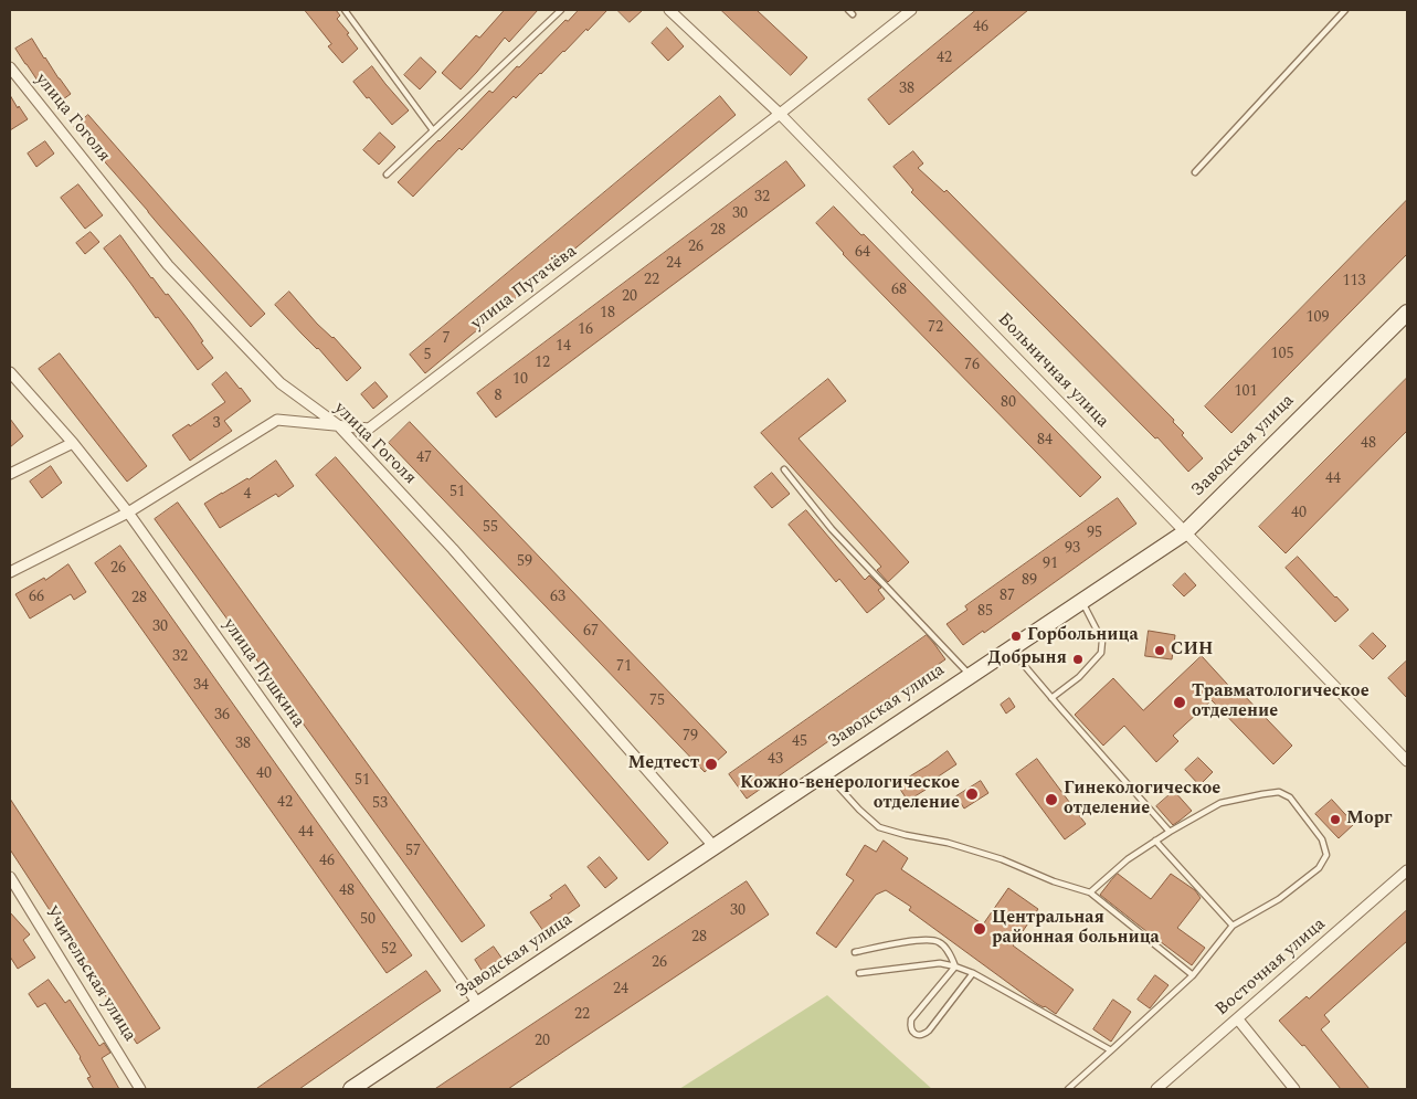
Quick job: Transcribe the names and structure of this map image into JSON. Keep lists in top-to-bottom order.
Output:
{
  "streets": {
    "street": [
      "улица Гоголя",
      "улица Пугачёва",
      "Больничная улица",
      "Заводская улица",
      "улица Пушкина",
      "Восточная улица",
      "Учительская улица"
    ]
  },
  "crossings": [
    ["улица Гоголя", "улица Пугачёва"],
    ["улица Гоголя", "Заводская улица"],
    ["улица Пугачёва", "Больничная улица"],
    ["улица Пугачёва", "улица Пушкина"],
    ["Больничная улица", "Заводская улица"],
    ["Заводская улица", "улица Пушкина"]
  ],
  "places": [
    "Горбольница",
    "СИН",
    "Добрыня",
    "Травматологическое отделение",
    "Медтест",
    "Кожно-венерологическое отделение",
    "Гинекологическое отделение",
    "Морг",
    "Центральная районная больница"
  ],
  "house_numbers": [
    "46",
    "42",
    "38",
    "32",
    "30",
    "28",
    "26",
    "64",
    "24",
    "22",
    "113",
    "68",
    "20",
    "18",
    "109",
    "72",
    "16",
    "7",
    "14",
    "105",
    "5",
    "12",
    "76",
    "10",
    "101",
    "8",
    "80",
    "3",
    "84",
    "48",
    "47",
    "44",
    "51",
    "4",
    "40",
    "55",
    "95",
    "93",
    "59",
    "91",
    "26",
    "89",
    "87",
    "66",
    "63",
    "28",
    "85",
    "30",
    "67",
    "32",
    "71",
    "34",
    "75",
    "36",
    "79",
    "45",
    "38",
    "43",
    "40",
    "51",
    "42",
    "53",
    "44",
    "57",
    "46",
    "48",
    "30",
    "50",
    "28",
    "52",
    "26",
    "24",
    "22",
    "20"
  ]
}
